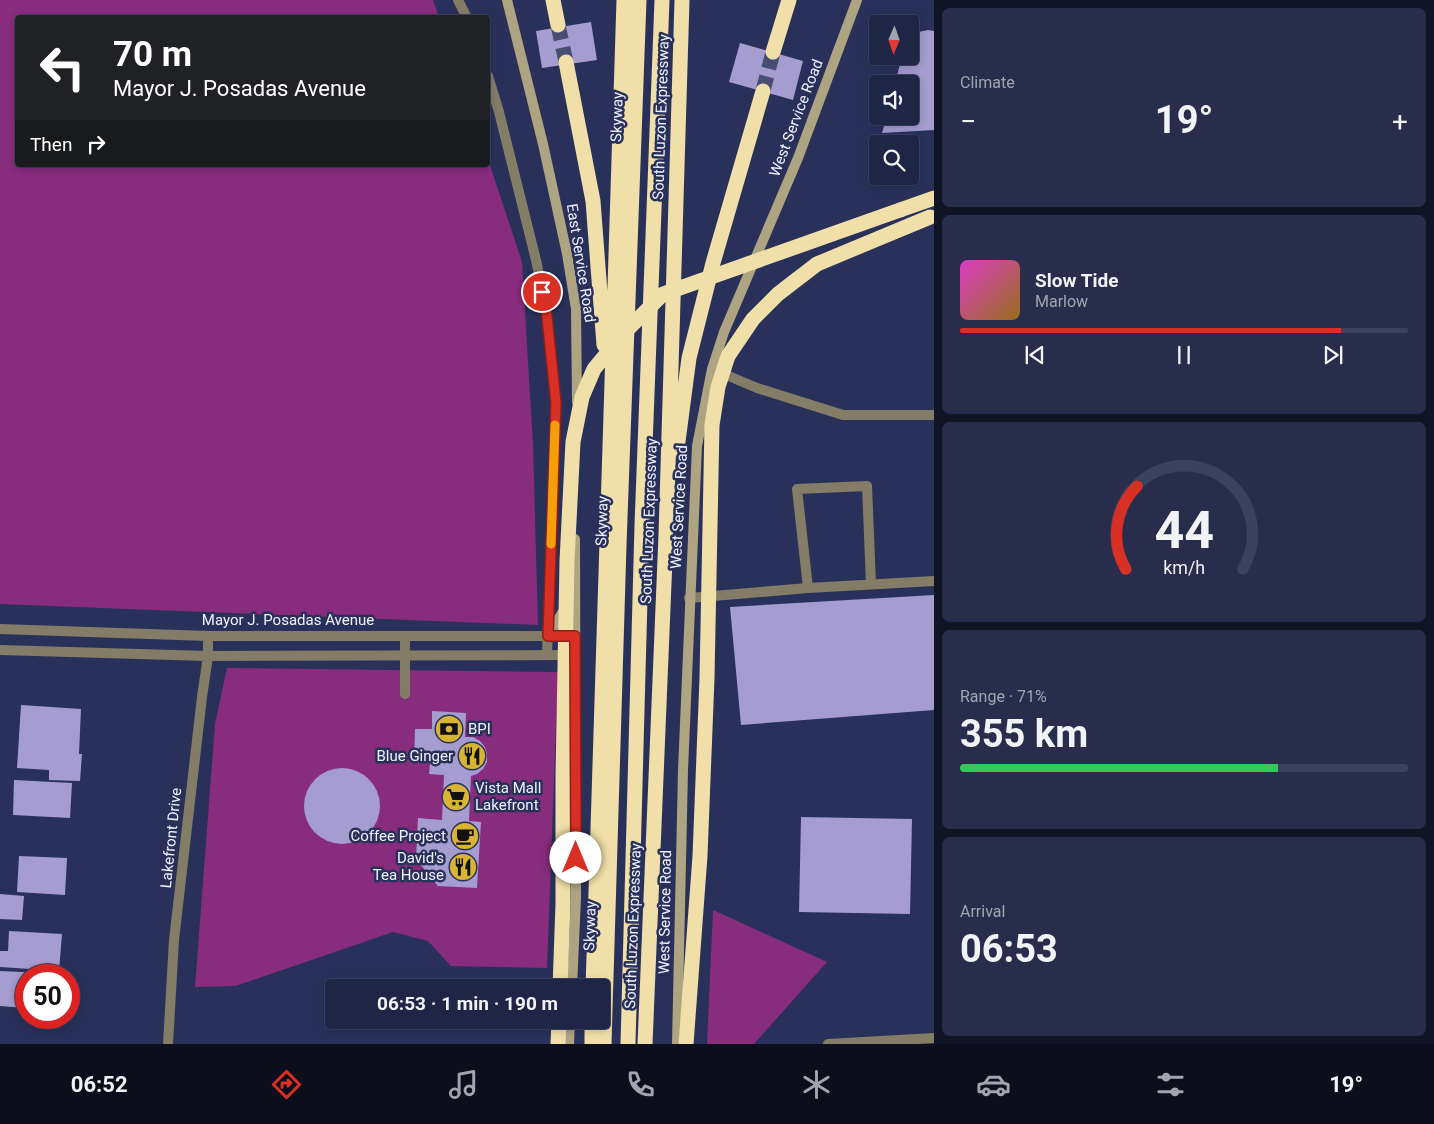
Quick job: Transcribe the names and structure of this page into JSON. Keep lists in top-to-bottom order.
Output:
{
  "streets": {
    "highway": ["Skyway", "South Luzon Expressway"],
    "main road": ["West Service Road", "East Service Road"],
    "street": ["Mayor J. Posadas Avenue", "Lakefront Drive"]
  },
  "crossings": [
    ["East Service Road", "Mayor J. Posadas Avenue"],
    ["Mayor J. Posadas Avenue", "Lakefront Drive"]
  ],
  "places": {
    "bank": ["BPI"],
    "restaurant": ["Blue Ginger", "David's Tea House"],
    "supermarket": ["Vista Mall Lakefront"],
    "cafe": ["Coffee Project"]
  },
  "north": "bottom",
  "page": {
    "tile": [
      "Climate",
      ["Range · 71%", "355 km"],
      ["Arrival", "06:53"]
    ],
    "turn": ["70 m", "Mayor J. Posadas Avenue"],
    "heat": ["−", "19°", "+"],
    "then": "Then",
    "song": ["Slow Tide", "Marlow"],
    "limit": "50",
    "trip": "06:53 · 1 min · 190 m",
    "tabs": ["06:52", "19°"],
    "gauge": ["44", "km/h"]
  }
}
